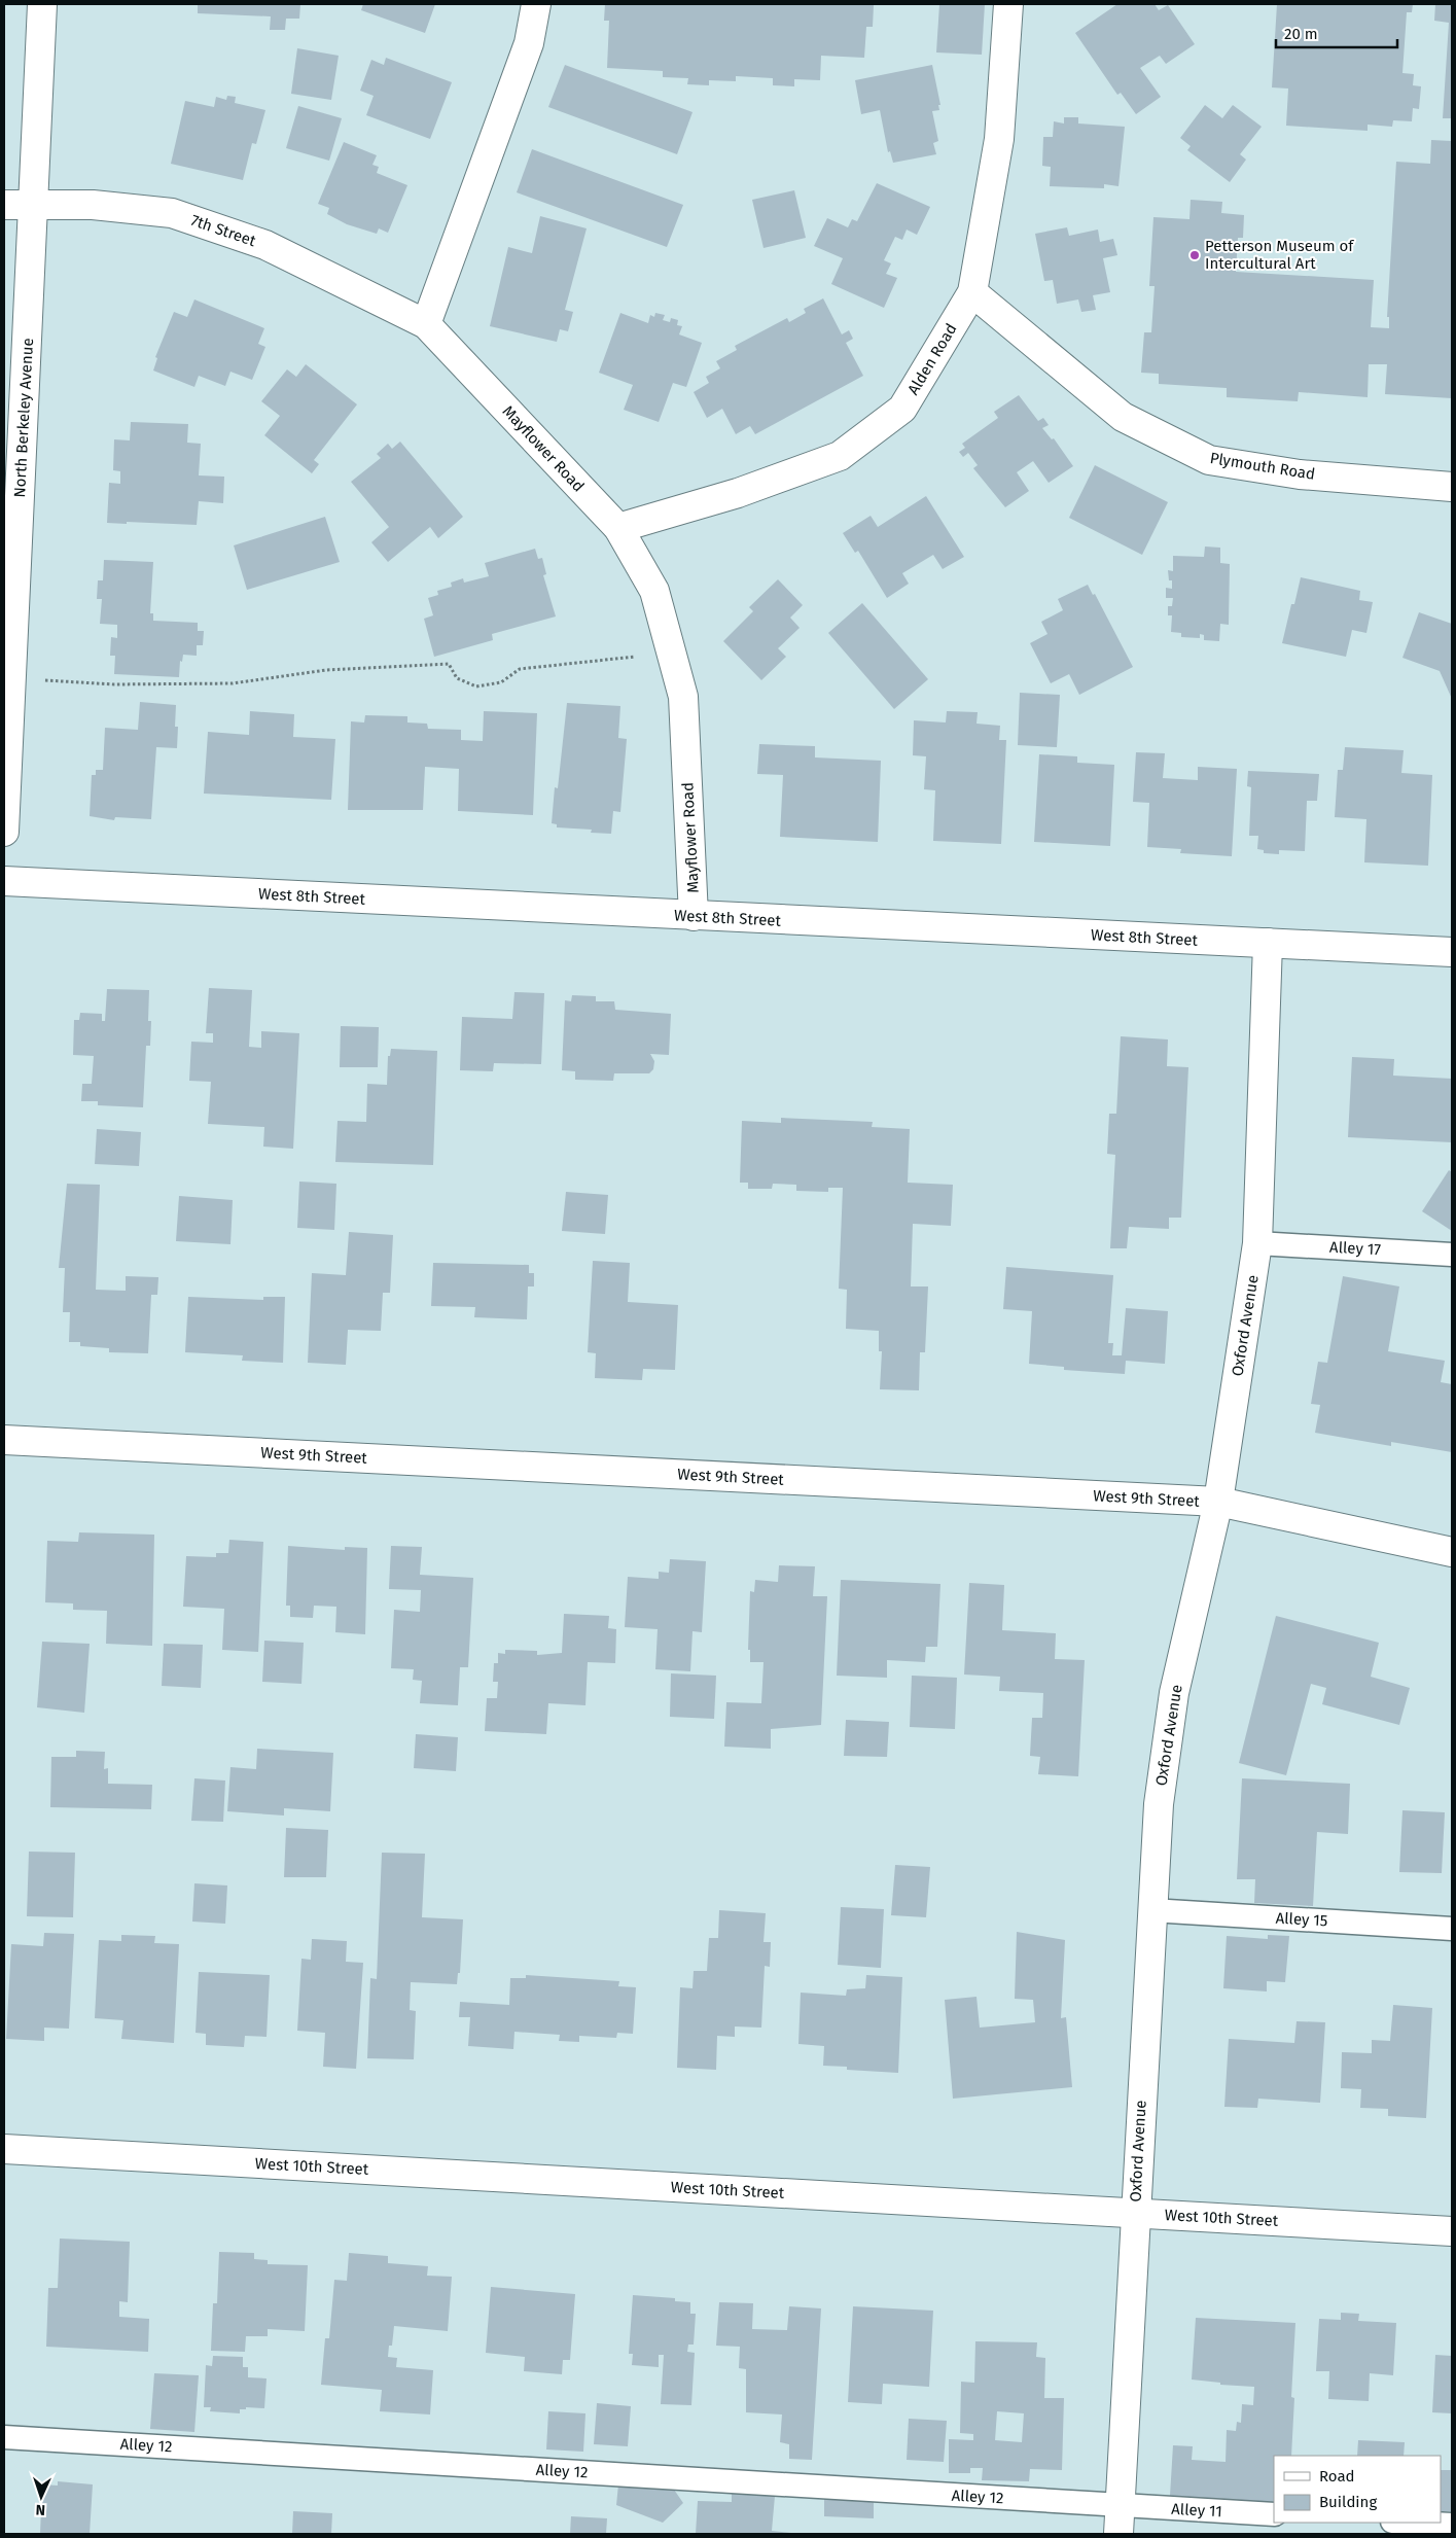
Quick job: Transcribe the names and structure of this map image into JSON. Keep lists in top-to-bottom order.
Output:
{
  "streets": {
    "street": [
      "7th Street",
      "Alden Road",
      "North Berkeley Avenue",
      "Mayflower Road",
      "Plymouth Road",
      "West 8th Street",
      "Oxford Avenue",
      "West 9th Street",
      "West 10th Street"
    ],
    "lane": [
      "Alley 17",
      "Alley 15",
      "Alley 12",
      "Alley 11"
    ]
  },
  "crossings": [
    ["7th Street", "North Berkeley Avenue"],
    ["7th Street", "Mayflower Road"],
    ["Alden Road", "Mayflower Road"],
    ["Alden Road", "Plymouth Road"],
    ["Mayflower Road", "West 8th Street"],
    ["West 8th Street", "Oxford Avenue"],
    ["Alley 17", "Oxford Avenue"],
    ["Oxford Avenue", "West 9th Street"],
    ["Oxford Avenue", "Alley 15"],
    ["Oxford Avenue", "West 10th Street"],
    ["Oxford Avenue", "Alley 12"],
    ["Oxford Avenue", "Alley 11"],
    ["Alley 12", "Alley 11"]
  ],
  "places": ["Petterson Museum of Intercultural Art"],
  "legend": ["Road", "Building"],
  "scale_bar": "20 m",
  "north": "bottom"
}
